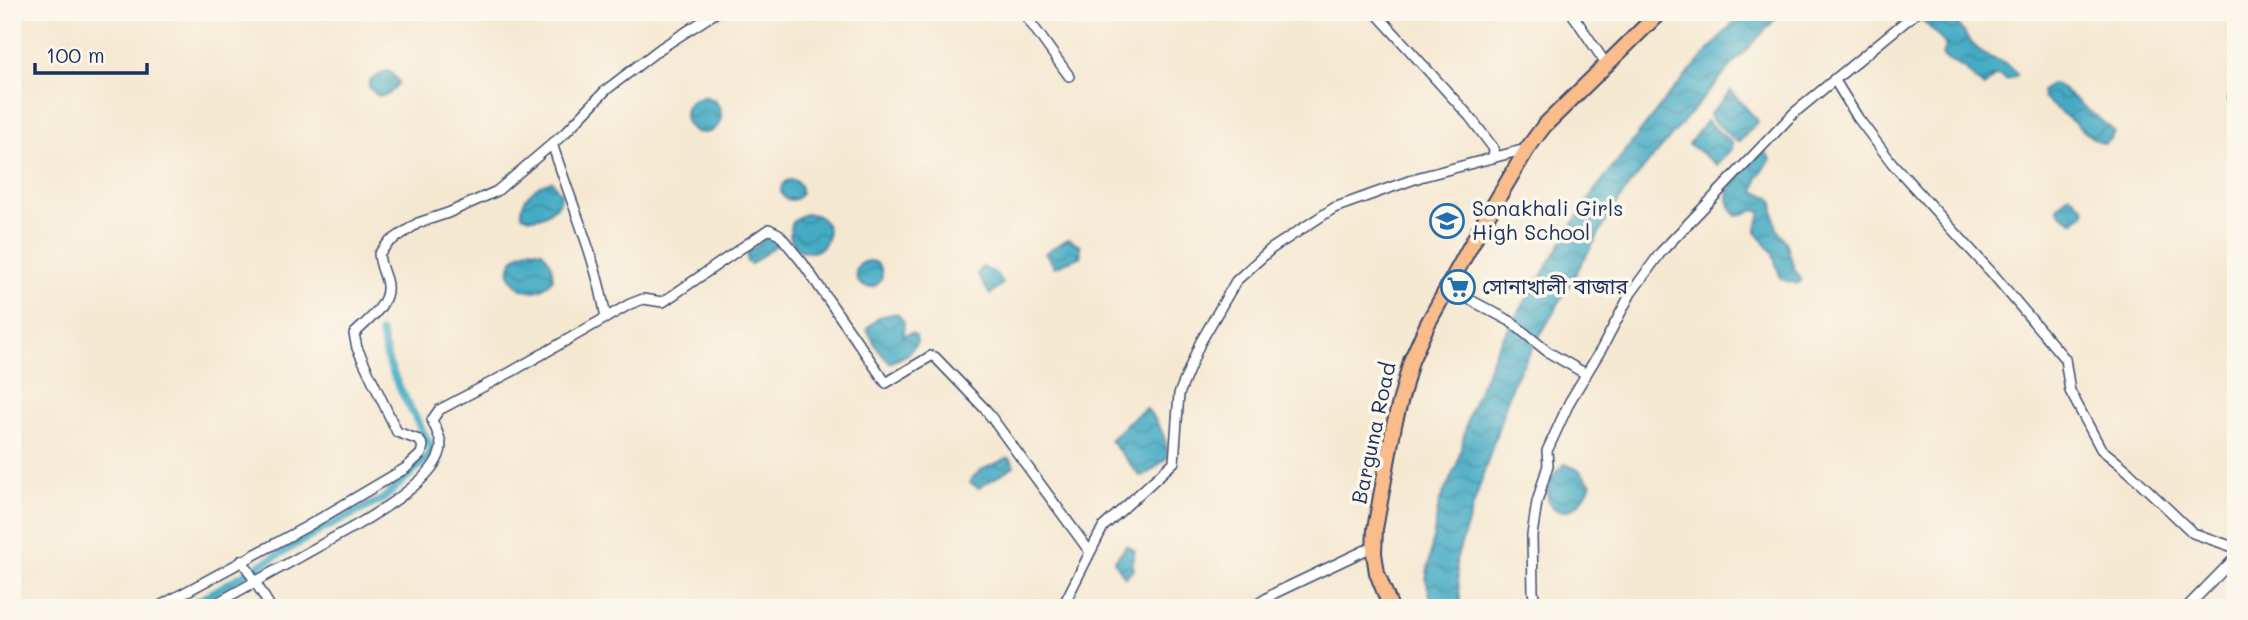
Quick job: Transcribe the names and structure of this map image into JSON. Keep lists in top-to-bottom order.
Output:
{
  "streets": {
    "main road": ["Barguna Road"]
  },
  "places": {
    "school or university": ["Sonakhali Girls High School"],
    "supermarket": ["সোনাখালী বাজার"]
  },
  "scale_bar": "100 m"
}
